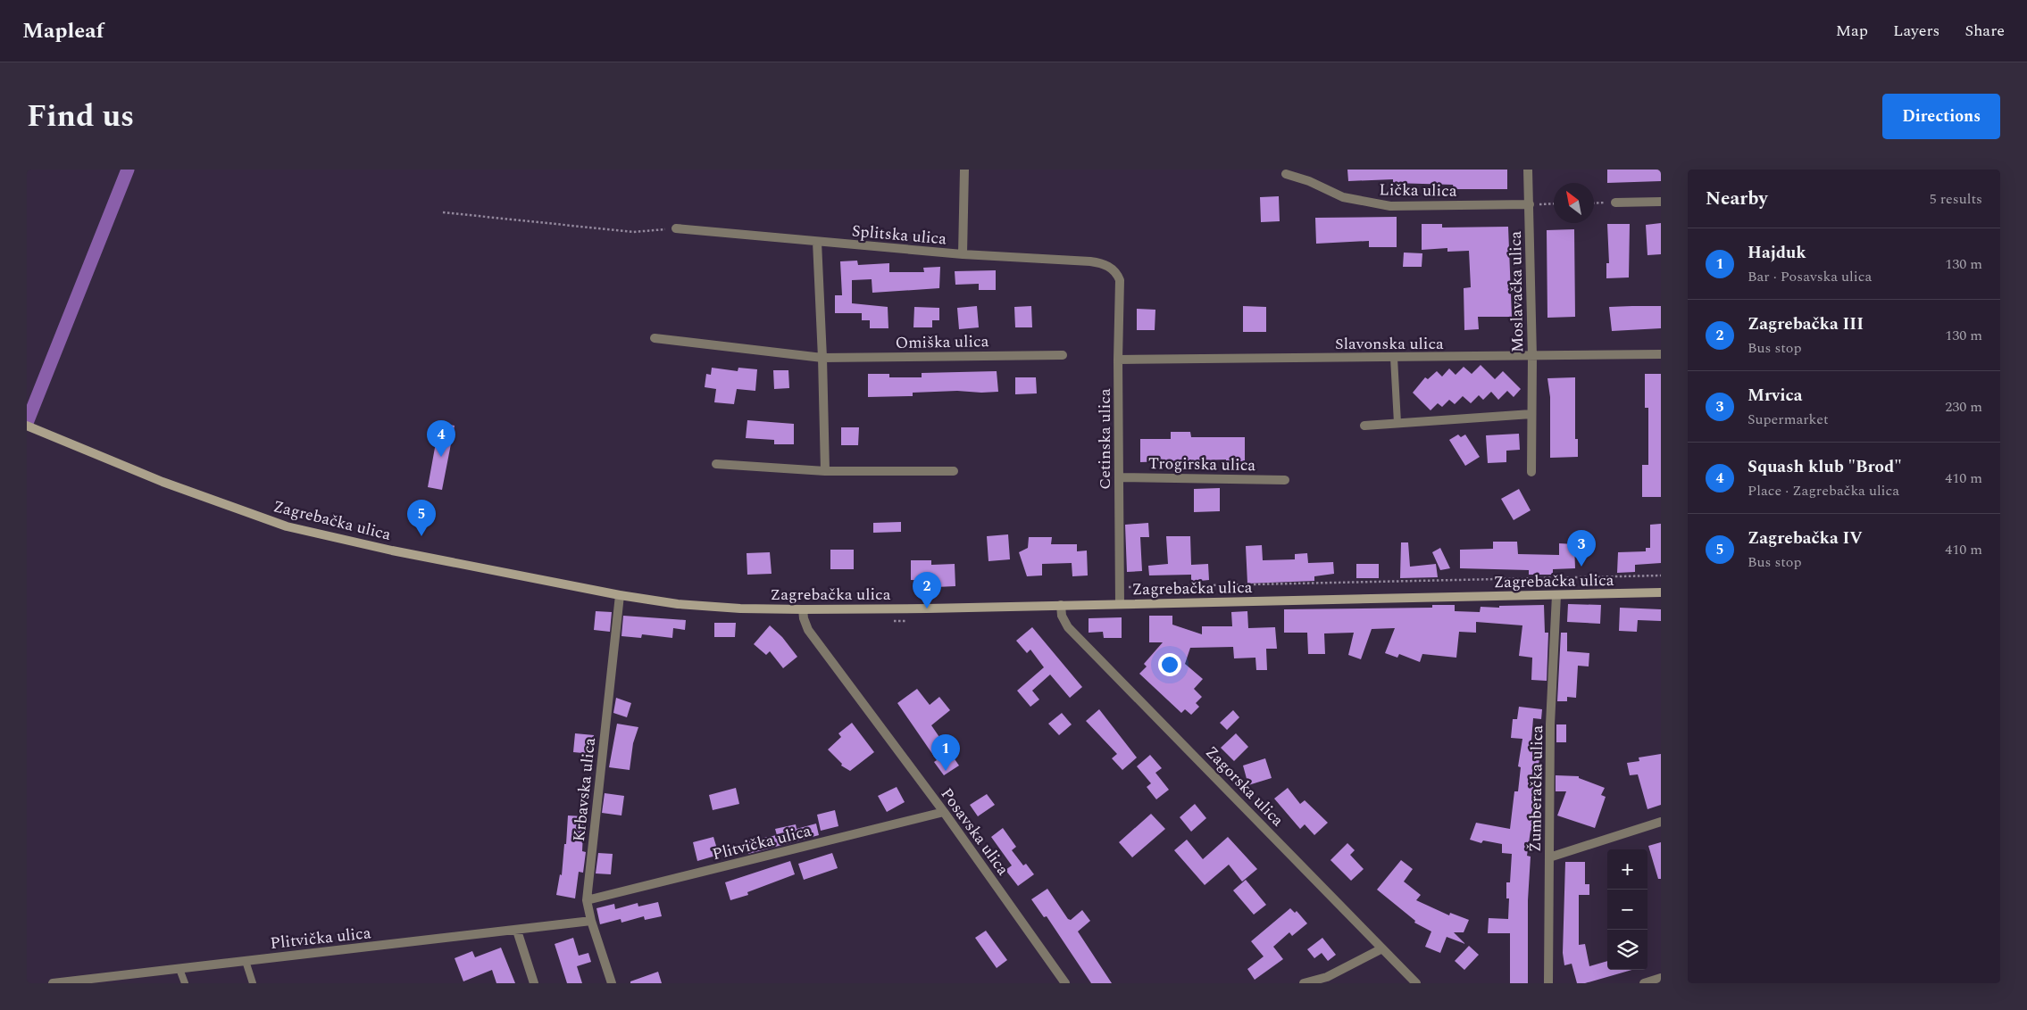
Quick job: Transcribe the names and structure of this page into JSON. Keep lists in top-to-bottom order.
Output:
{
  "streets": {
    "main road": ["Zagrebačka ulica"],
    "street": [
      "Lička ulica",
      "Splitska ulica",
      "Moslavačka ulica",
      "Omiška ulica",
      "Slavonska ulica",
      "Cetinska ulica",
      "Trogirska ulica",
      "Zagorska ulica",
      "Žumberačka ulica",
      "Krbavska ulica",
      "Posavska ulica",
      "Plitvička ulica"
    ]
  },
  "crossings": [
    ["Lička ulica", "Moslavačka ulica"],
    ["Splitska ulica", "Cetinska ulica"],
    ["Moslavačka ulica", "Slavonska ulica"],
    ["Slavonska ulica", "Cetinska ulica"],
    ["Cetinska ulica", "Trogirska ulica"],
    ["Cetinska ulica", "Zagrebačka ulica"],
    ["Zagrebačka ulica", "Zagorska ulica"],
    ["Zagrebačka ulica", "Žumberačka ulica"],
    ["Zagrebačka ulica", "Krbavska ulica"],
    ["Zagrebačka ulica", "Posavska ulica"],
    ["Krbavska ulica", "Plitvička ulica"],
    ["Posavska ulica", "Plitvička ulica"]
  ],
  "north": "top left",
  "page": {
    "header": "Mapleaf",
    "nav": ["Map", "Layers", "Share"],
    "title": "Find us",
    "buttons": "Directions",
    "heading": ["Nearby", "5 results"],
    "list": [
      {
        "mark": "1",
        "name": "Hajduk",
        "note": "Bar · Posavska ulica",
        "value": "130 m"
      },
      {
        "mark": "2",
        "name": "Zagrebačka III",
        "note": "Bus stop",
        "value": "130 m"
      },
      {
        "mark": "3",
        "name": "Mrvica",
        "note": "Supermarket",
        "value": "230 m"
      },
      {
        "mark": "4",
        "name": "Squash klub \"Brod\"",
        "note": "Place · Zagrebačka ulica",
        "value": "410 m"
      },
      {
        "mark": "5",
        "name": "Zagrebačka IV",
        "note": "Bus stop",
        "value": "410 m"
      }
    ],
    "pins": [
      "4",
      "5",
      "3",
      "2",
      "1"
    ],
    "map_buttons": ["+", "−"]
  }
}
